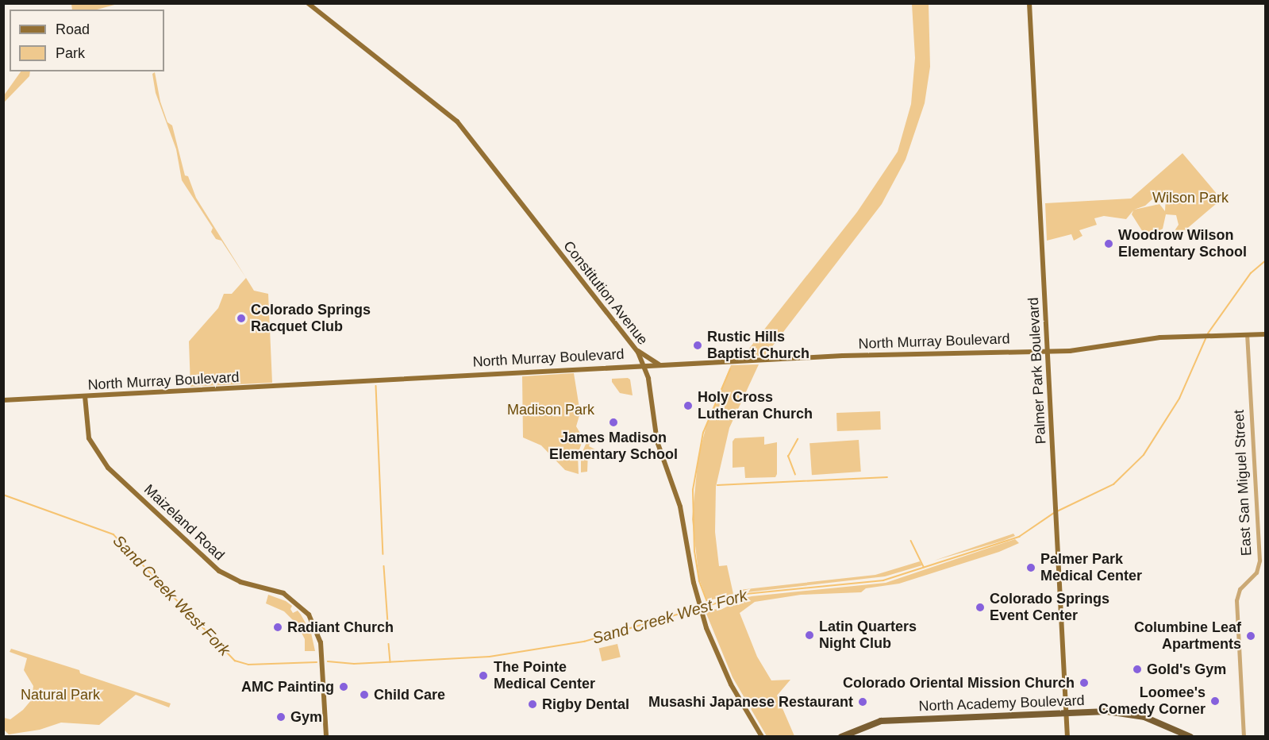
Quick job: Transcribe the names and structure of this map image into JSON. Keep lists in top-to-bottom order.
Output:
{
  "streets": {
    "highway": ["North Academy Boulevard"],
    "main road": [
      "Constitution Avenue",
      "North Murray Boulevard",
      "Palmer Park Boulevard",
      "Maizeland Road"
    ],
    "street": ["East San Miguel Street"]
  },
  "crossings": [
    ["Constitution Avenue", "North Murray Boulevard"],
    ["North Murray Boulevard", "Palmer Park Boulevard"],
    ["North Murray Boulevard", "East San Miguel Street"],
    ["North Murray Boulevard", "Maizeland Road"],
    ["Palmer Park Boulevard", "North Academy Boulevard"]
  ],
  "water": ["Sand Creek West Fork"],
  "parks": ["Wilson Park", "Madison Park", "Natural Park"],
  "places": [
    "Woodrow Wilson Elementary School",
    "Colorado Springs Racquet Club",
    "Rustic Hills Baptist Church",
    "Holy Cross Lutheran Church",
    "James Madison Elementary School",
    "Palmer Park Medical Center",
    "Colorado Springs Event Center",
    "Radiant Church",
    "Latin Quarters Night Club",
    "Columbine Leaf Apartments",
    "Gold's Gym",
    "The Pointe Medical Center",
    "Colorado Oriental Mission Church",
    "AMC Painting",
    "Child Care",
    "Loomee's Comedy Corner",
    "Musashi Japanese Restaurant",
    "Rigby Dental",
    "Gym"
  ],
  "legend": ["Road", "Park"]
}
